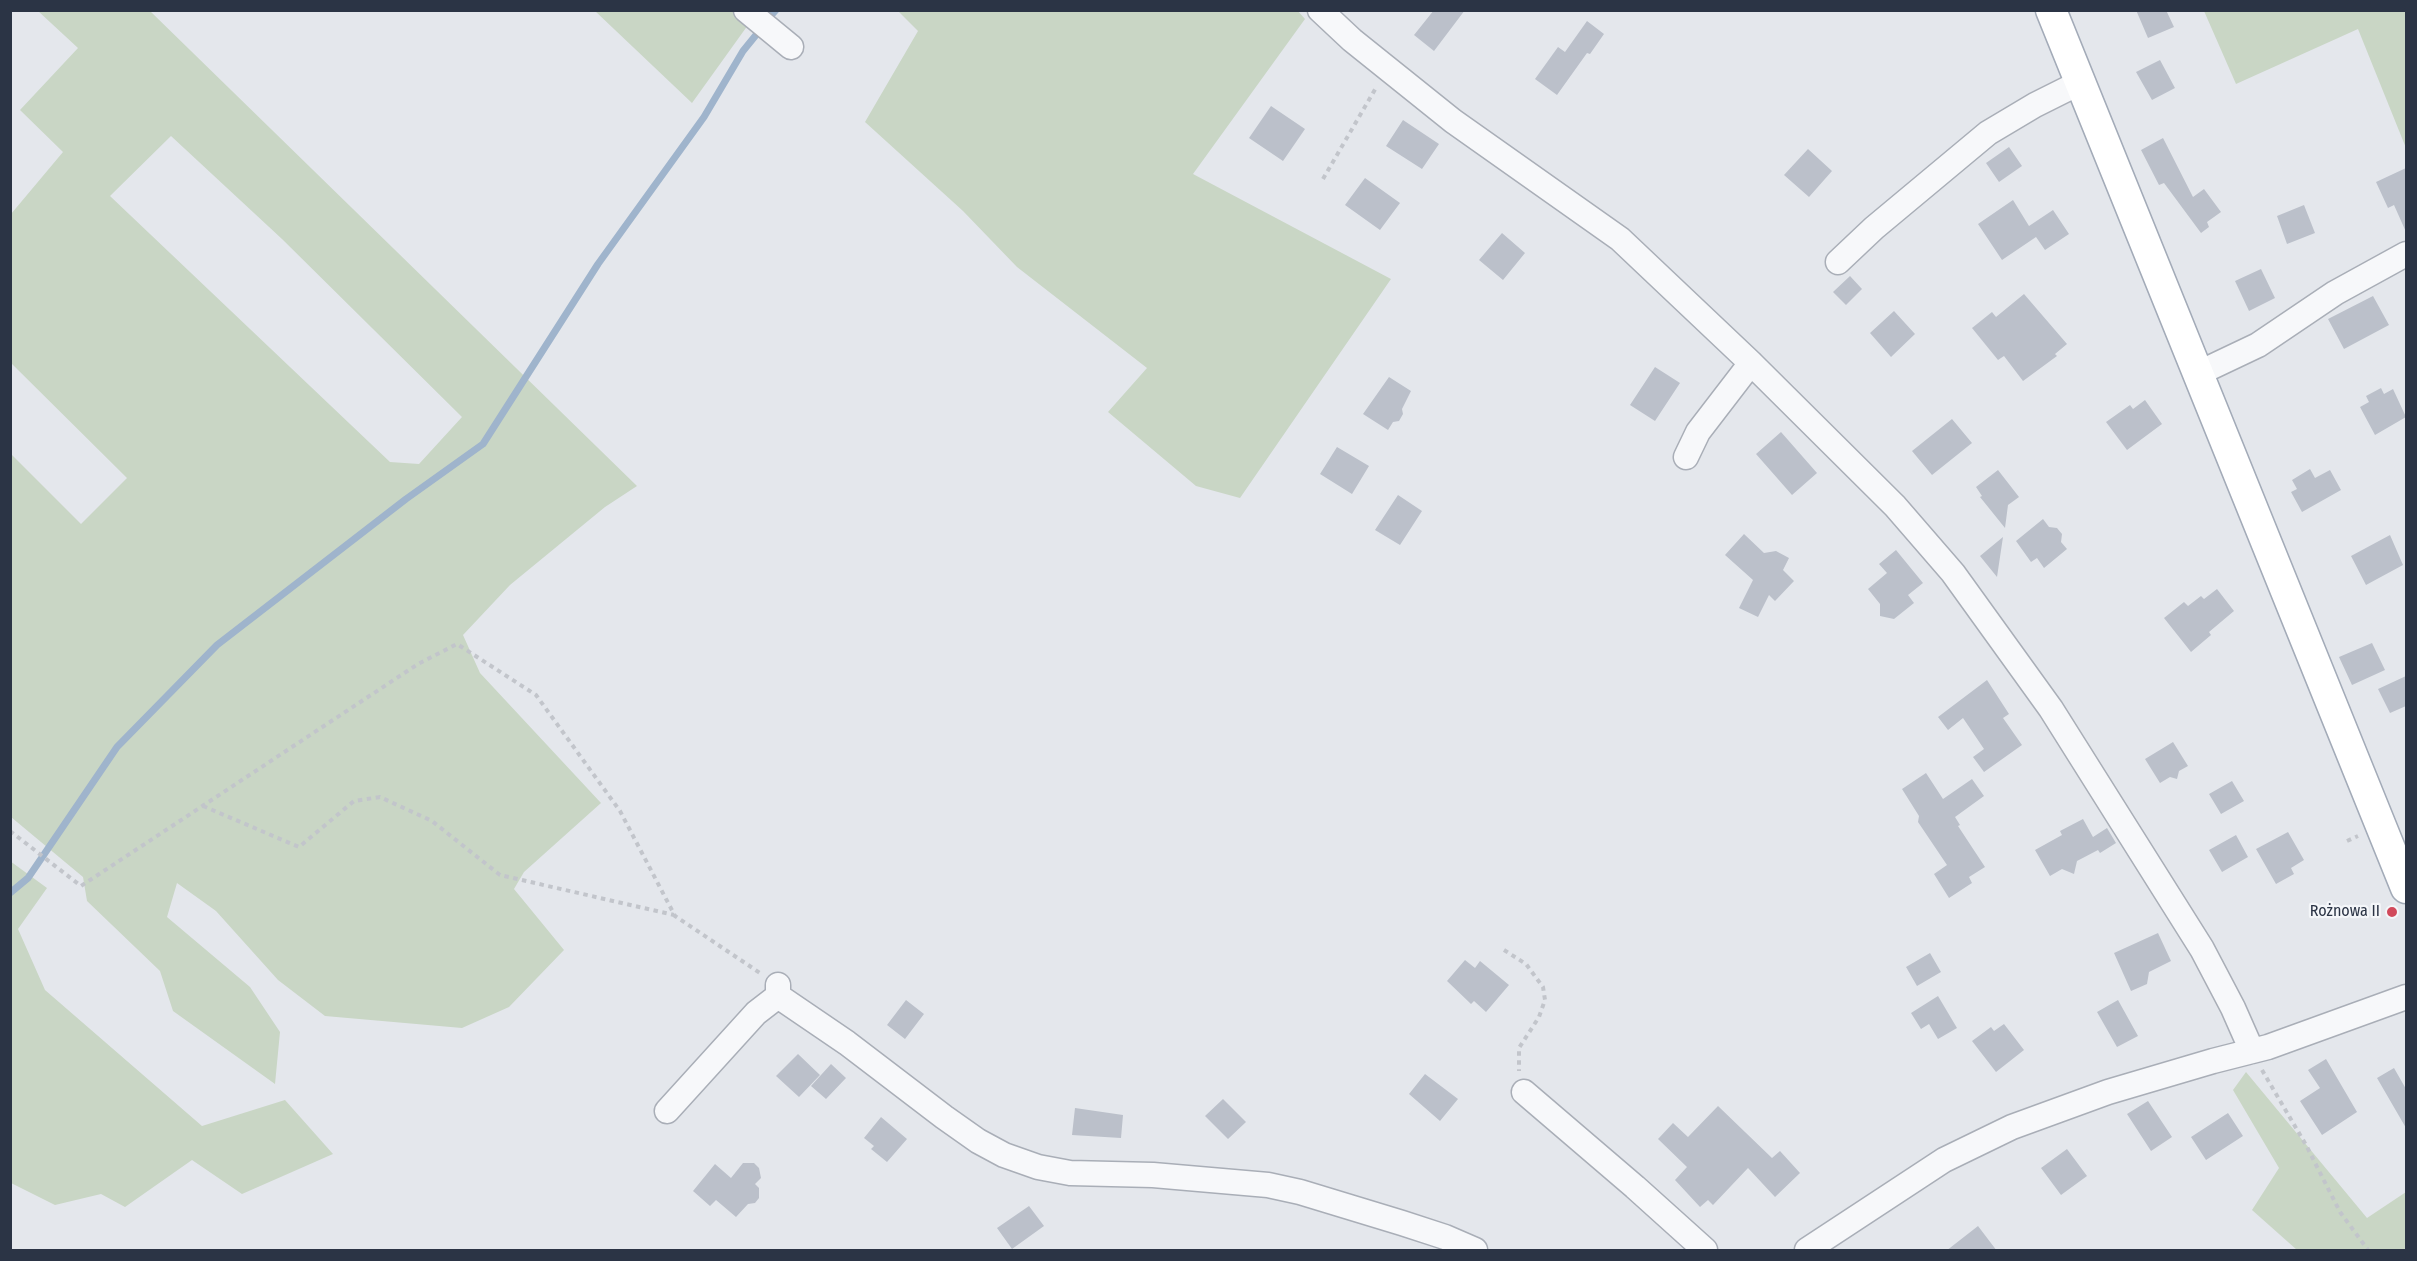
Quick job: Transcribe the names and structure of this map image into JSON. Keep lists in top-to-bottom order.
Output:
{
  "places": ["Rożnowa II"]
}
